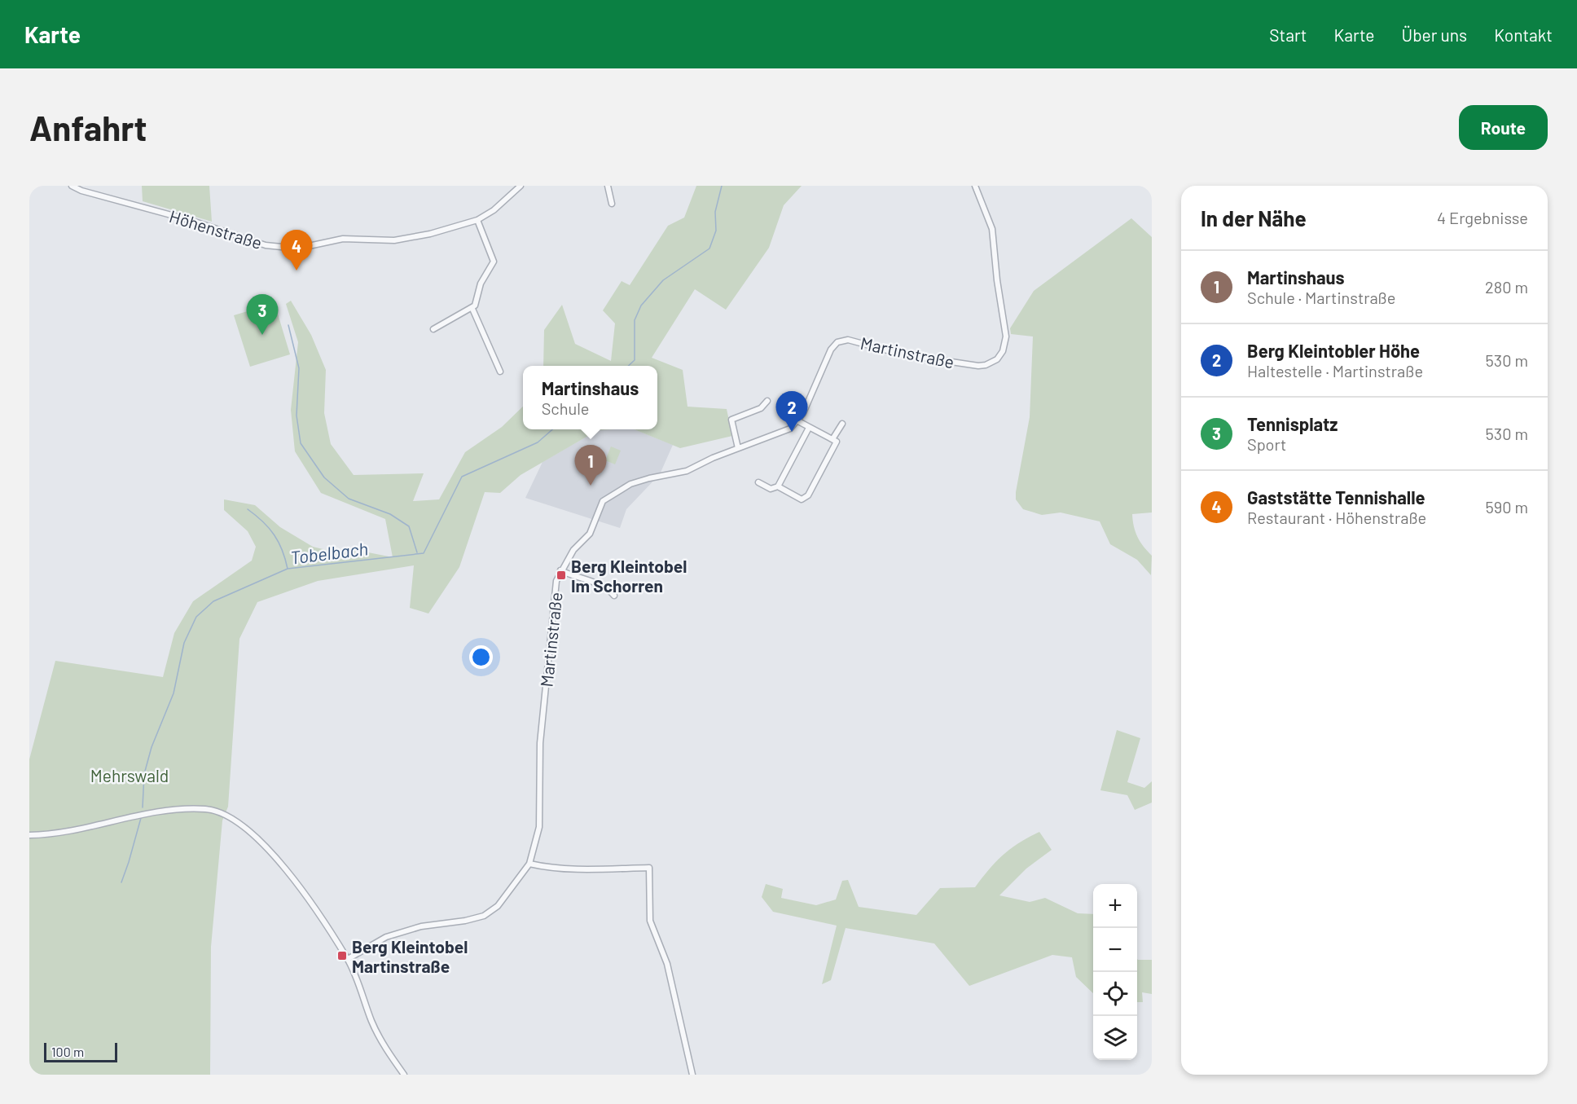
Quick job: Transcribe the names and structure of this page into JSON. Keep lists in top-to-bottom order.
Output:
{
  "streets": {
    "street": ["Höhenstraße", "Martinstraße"]
  },
  "water": ["Tobelbach"],
  "parks": ["Mehrswald"],
  "places": {
    "transit": ["Berg Kleintobel Im Schorren", "Berg Kleintobel Martinstraße"]
  },
  "scale_bar": "100 m",
  "page": {
    "header": "Karte",
    "nav": [
      "Start",
      "Karte",
      "Über uns",
      "Kontakt"
    ],
    "buttons": "Route",
    "title": "Anfahrt",
    "heading": ["In der Nähe", "4 Ergebnisse"],
    "pins": [
      "4",
      "3",
      "2",
      "1"
    ],
    "list": [
      {
        "mark": "1",
        "name": "Martinshaus",
        "note": "Schule · Martinstraße",
        "value": "280 m"
      },
      {
        "mark": "2",
        "name": "Berg Kleintobler Höhe",
        "note": "Haltestelle · Martinstraße",
        "value": "530 m"
      },
      {
        "mark": "3",
        "name": "Tennisplatz",
        "note": "Sport",
        "value": "530 m"
      },
      {
        "mark": "4",
        "name": "Gaststätte Tennishalle",
        "note": "Restaurant · Höhenstraße",
        "value": "590 m"
      }
    ],
    "popup": ["Martinshaus", "Schule"],
    "map_buttons": ["+", "−"],
    "scale": "100 m"
  }
}
